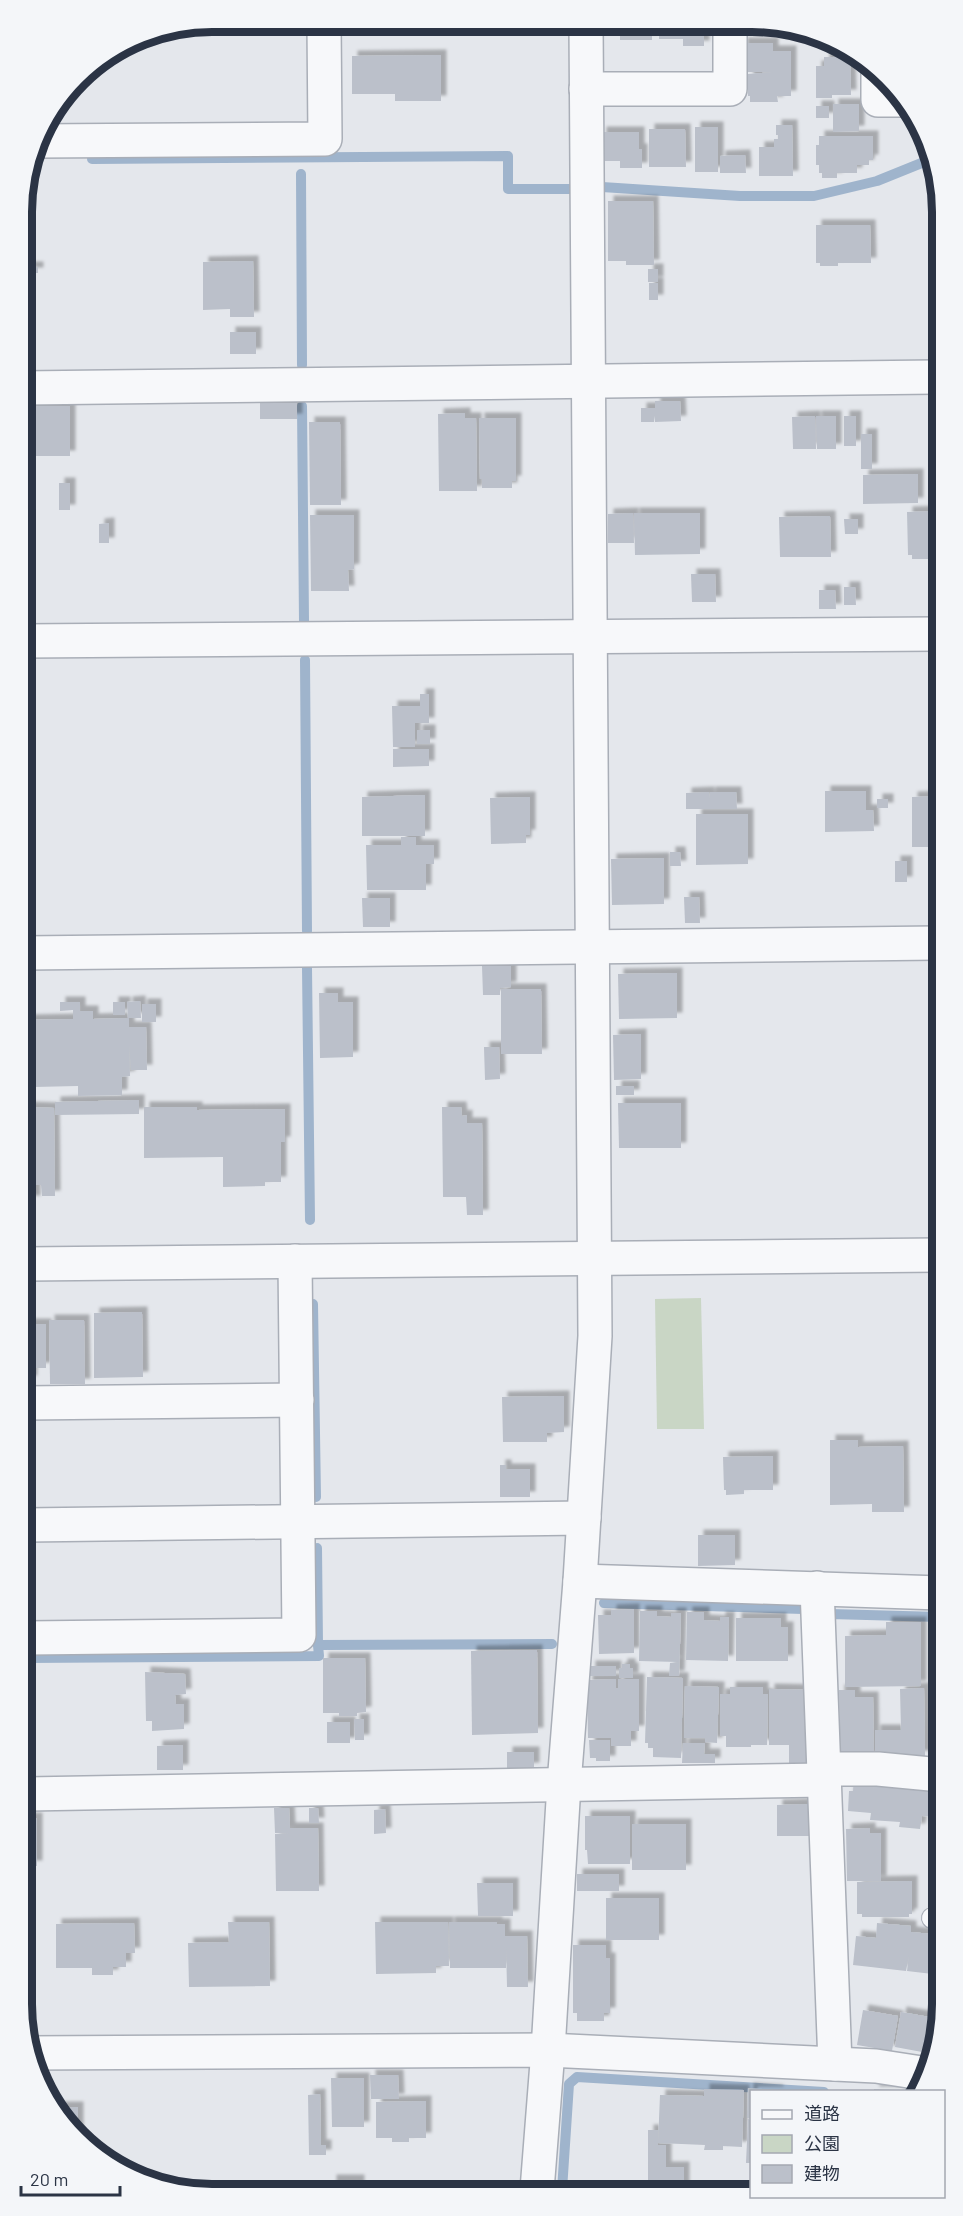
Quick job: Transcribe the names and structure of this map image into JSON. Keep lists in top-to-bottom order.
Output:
{
  "legend": ["道路", "公園", "建物"],
  "scale_bar": "20 m"
}
